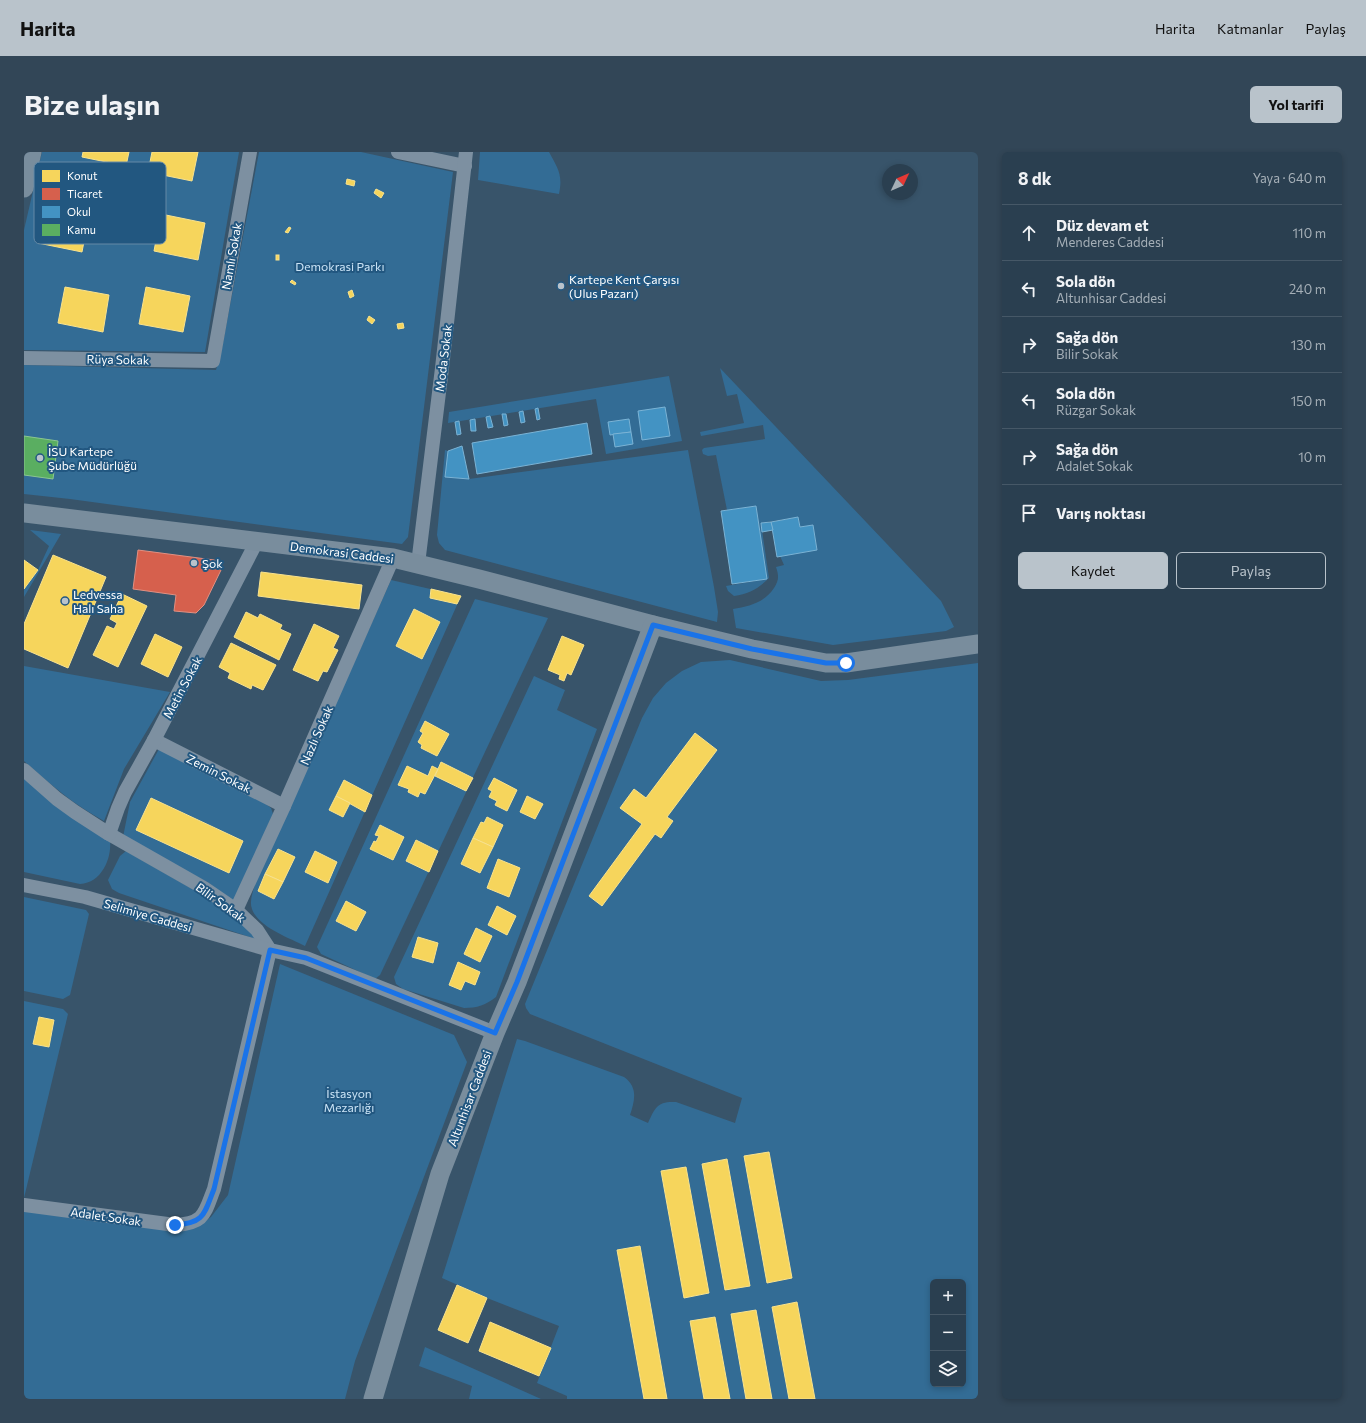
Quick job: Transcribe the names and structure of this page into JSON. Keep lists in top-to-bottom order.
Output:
{
  "streets": {
    "main road": ["Demokrasi Caddesi", "Altunhisar Caddesi"],
    "street": [
      "Namlı Sokak",
      "Moda Sokak",
      "Rüya Sokak",
      "Metin Sokak",
      "Nazlı Sokak",
      "Zemin Sokak",
      "Bilir Sokak",
      "Selimiye Caddesi",
      "Adalet Sokak"
    ]
  },
  "crossings": [
    ["Namlı Sokak", "Rüya Sokak"],
    ["Moda Sokak", "Demokrasi Caddesi"],
    ["Demokrasi Caddesi", "Metin Sokak"],
    ["Demokrasi Caddesi", "Nazlı Sokak"],
    ["Demokrasi Caddesi", "Altunhisar Caddesi"],
    ["Metin Sokak", "Zemin Sokak"],
    ["Metin Sokak", "Bilir Sokak"],
    ["Nazlı Sokak", "Zemin Sokak"],
    ["Nazlı Sokak", "Bilir Sokak"],
    ["Bilir Sokak", "Selimiye Caddesi"],
    ["Bilir Sokak", "Adalet Sokak"],
    ["Selimiye Caddesi", "Adalet Sokak"]
  ],
  "parks": ["Demokrasi Parkı", "İstasyon Mezarlığı"],
  "places": [
    "Kartepe Kent Çarşısı (Ulus Pazarı)",
    "İSU Kartepe Şube Müdürlüğü",
    "Şok",
    "Ledvessa Halı Saha"
  ],
  "legend": [
    "Konut",
    "Ticaret",
    "Okul",
    "Kamu"
  ],
  "north": "top right",
  "page": {
    "header": "Harita",
    "nav": ["Harita", "Katmanlar", "Paylaş"],
    "buttons": [
      "Yol tarifi",
      ["Kaydet", "Paylaş"]
    ],
    "title": "Bize ulaşın",
    "heading": ["8 dk", "Yaya · 640 m"],
    "list": [
      ["Düz devam et", "Menderes Caddesi", "110 m"],
      ["Sola dön", "Altunhisar Caddesi", "240 m"],
      ["Sağa dön", "Bilir Sokak", "130 m"],
      ["Sola dön", "Rüzgar Sokak", "150 m"],
      ["Sağa dön", "Adalet Sokak", "10 m"],
      "Varış noktası"
    ],
    "map_buttons": ["+", "−"]
  }
}
